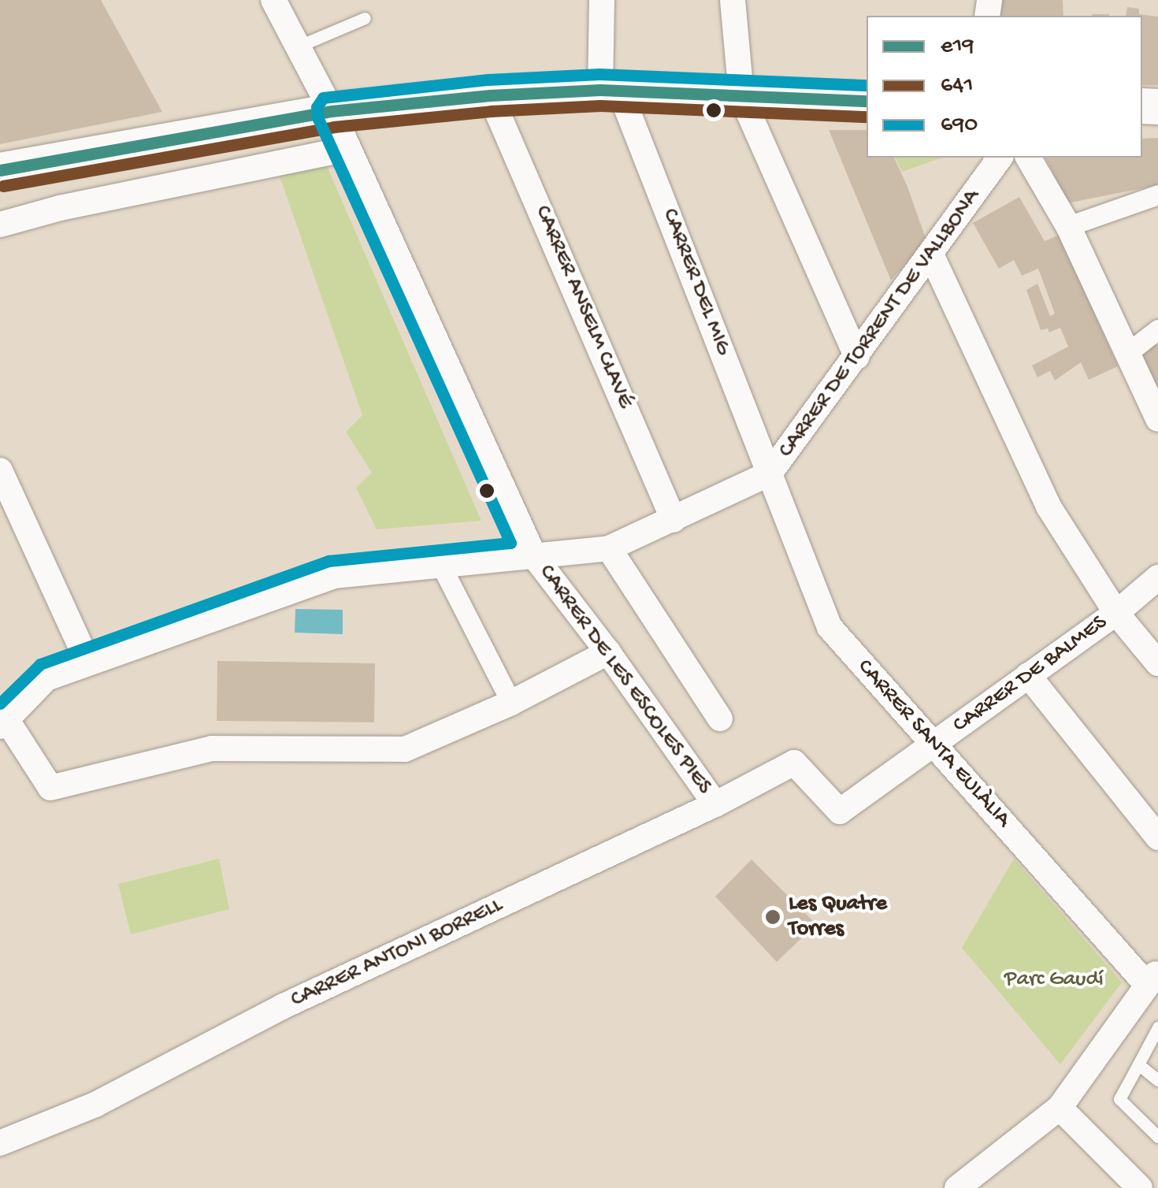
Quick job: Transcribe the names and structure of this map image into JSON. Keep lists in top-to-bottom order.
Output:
{
  "streets": {
    "street": [
      "CARRER DEL MIG",
      "CARRER ANSELM CLAVÉ",
      "CARRER DE TORRENT DE VALLBONA",
      "CARRER DE BALMES",
      "CARRER DE LES ESCOLES PIES",
      "CARRER SANTA EULÀLIA",
      "CARRER ANTONI BORRELL"
    ]
  },
  "crossings": [
    ["CARRER DEL MIG", "CARRER DE TORRENT DE VALLBONA"],
    ["CARRER DEL MIG", "CARRER SANTA EULÀLIA"],
    ["CARRER ANSELM CLAVÉ", "CARRER DE TORRENT DE VALLBONA"],
    ["CARRER DE TORRENT DE VALLBONA", "CARRER DE LES ESCOLES PIES"],
    ["CARRER DE TORRENT DE VALLBONA", "CARRER SANTA EULÀLIA"],
    ["CARRER DE BALMES", "CARRER SANTA EULÀLIA"],
    ["CARRER DE BALMES", "CARRER ANTONI BORRELL"],
    ["CARRER DE LES ESCOLES PIES", "CARRER ANTONI BORRELL"]
  ],
  "parks": ["Parc Gaudí"],
  "places": ["Les Quatre Torres"],
  "lines": ["transit line 690", "transit line e19", "transit line 641"],
  "legend": ["e19", "641", "690"]
}
